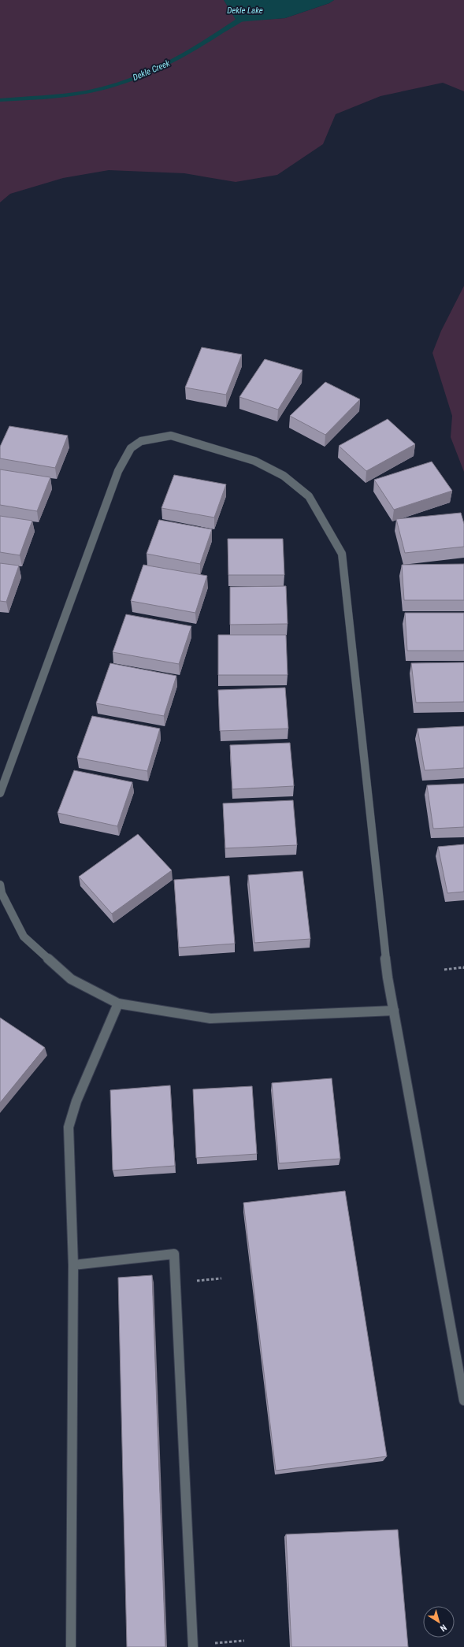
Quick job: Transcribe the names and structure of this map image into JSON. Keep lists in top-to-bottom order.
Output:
{
  "water": ["Dekle Lake", "Dekle Creek"],
  "north": "bottom right"
}
